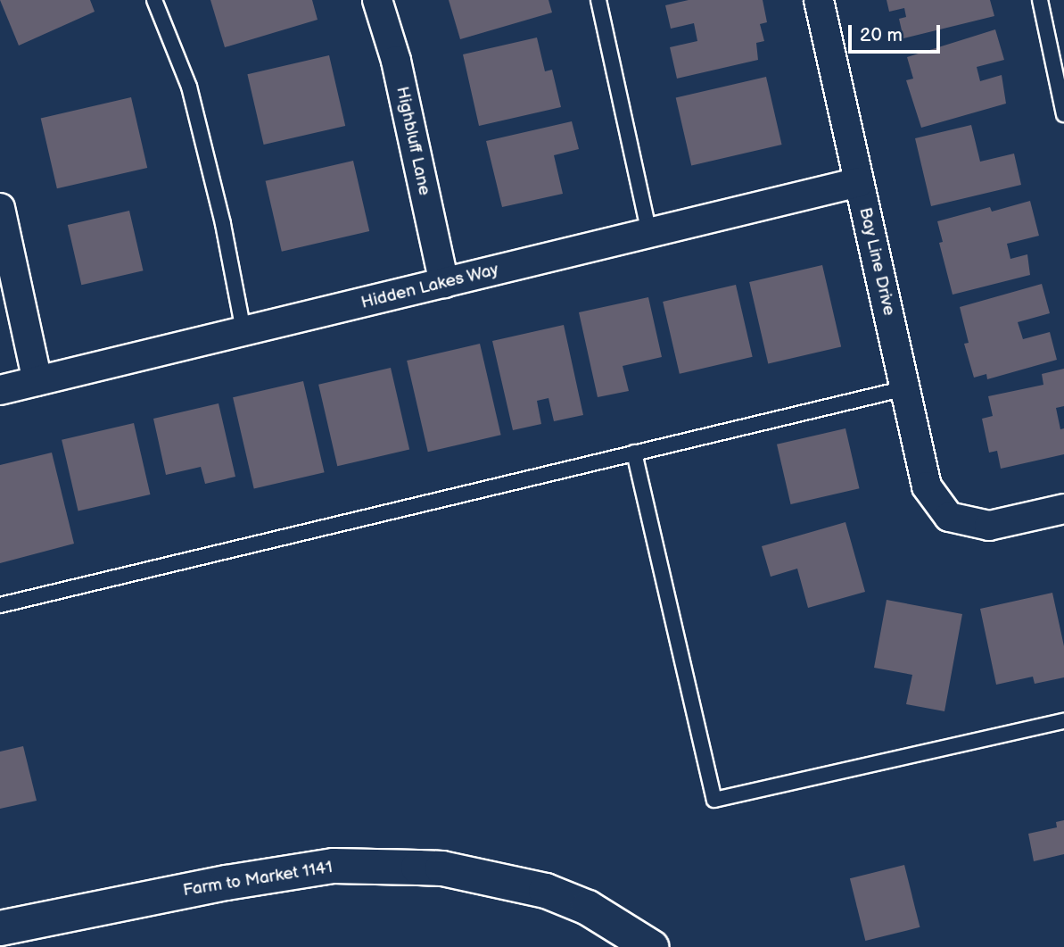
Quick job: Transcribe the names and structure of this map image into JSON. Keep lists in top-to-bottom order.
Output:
{
  "streets": {
    "street": [
      "Highbluff Lane",
      "Bay Line Drive",
      "Hidden Lakes Way",
      "Farm to Market 1141"
    ]
  },
  "crossings": [
    ["Highbluff Lane", "Hidden Lakes Way"],
    ["Bay Line Drive", "Hidden Lakes Way"]
  ],
  "scale_bar": "20 m"
}
